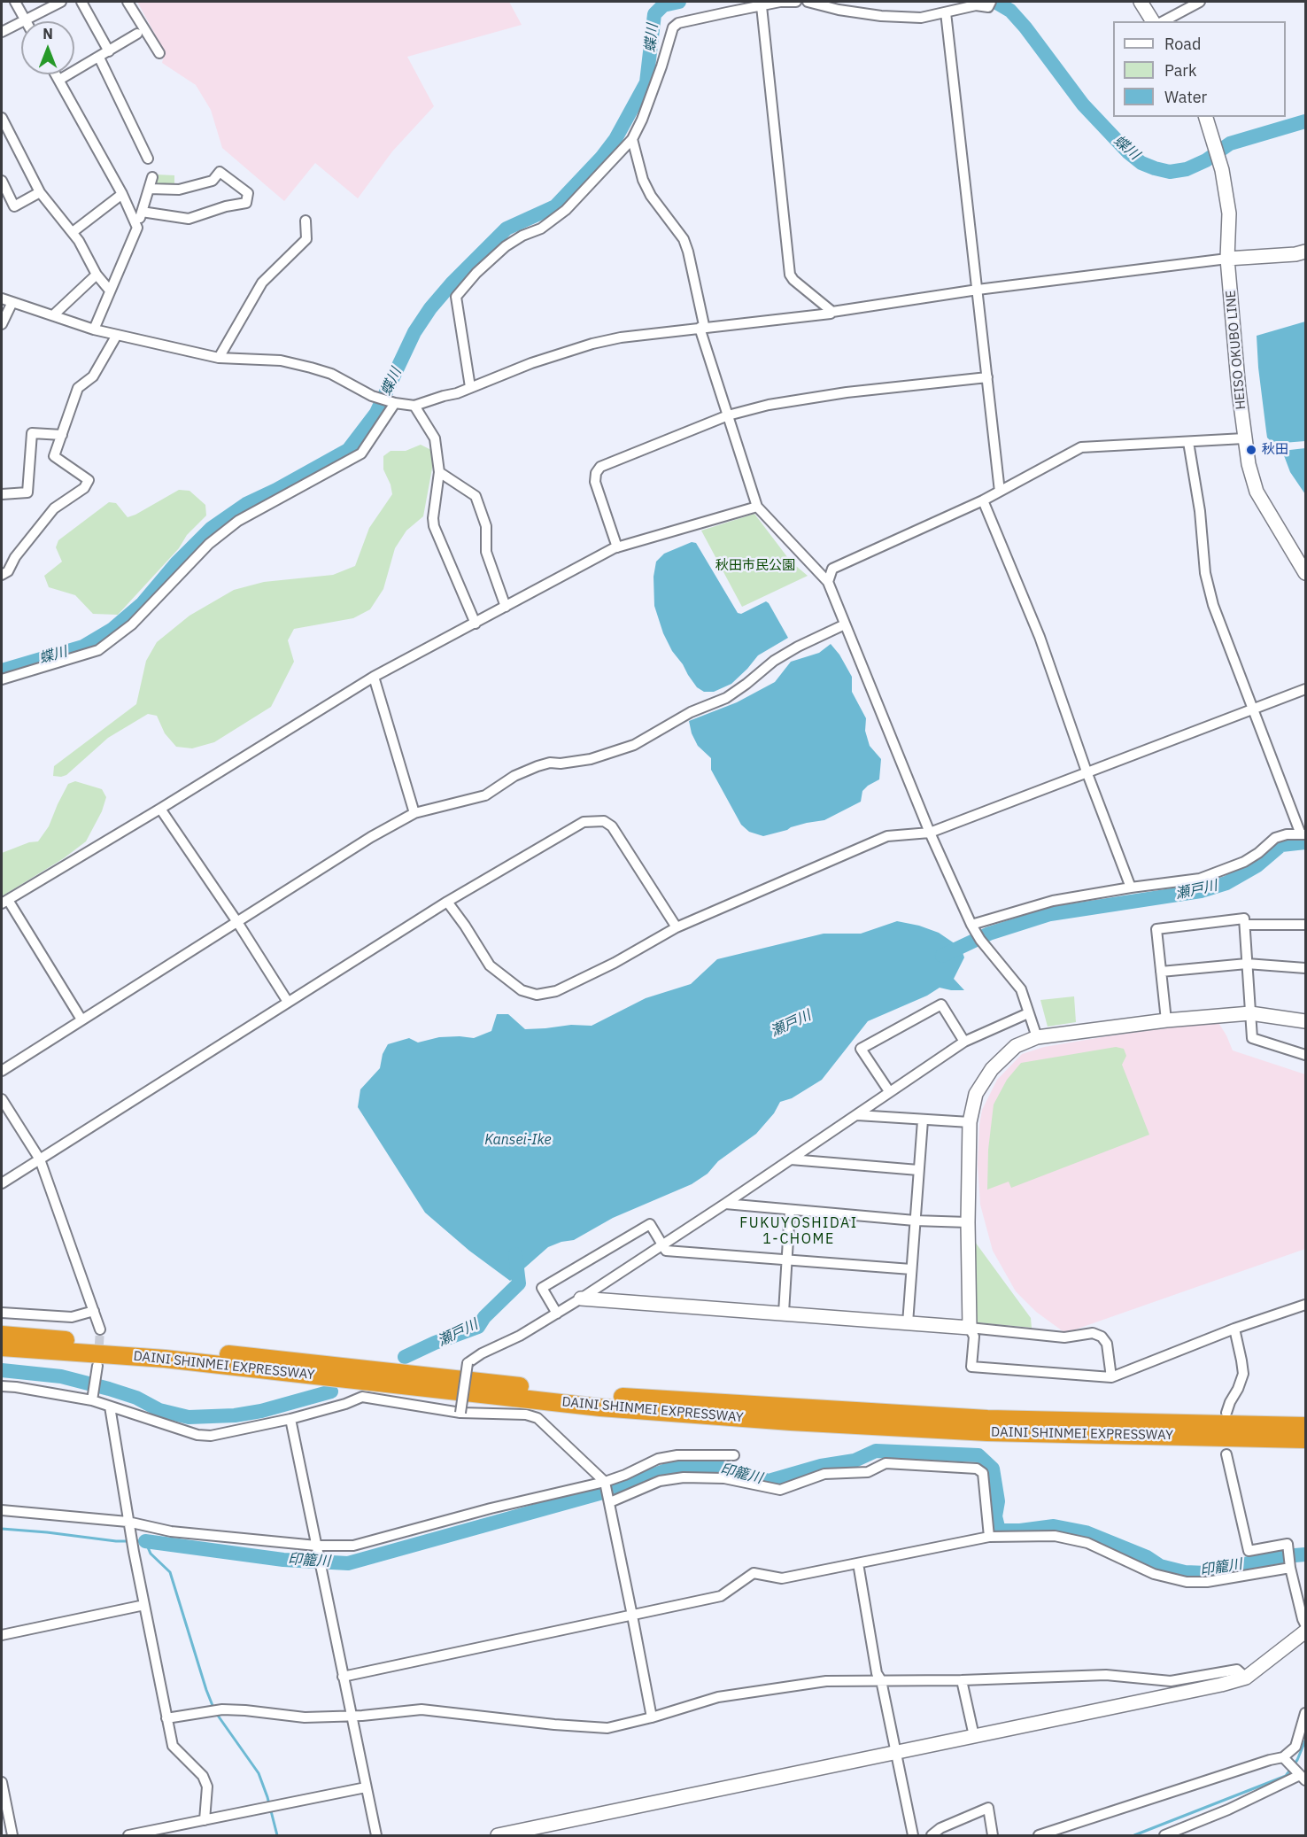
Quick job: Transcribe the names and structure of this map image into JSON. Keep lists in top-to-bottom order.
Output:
{
  "streets": {
    "highway": ["DAINI SHINMEI EXPRESSWAY"],
    "street": ["HEISO OKUBO LINE"]
  },
  "districts": ["FUKUYOSHIDAI 1-CHOME"],
  "water": [
    "蝶川",
    "瀬戸川",
    "Kansei-Ike",
    "印籠川"
  ],
  "parks": ["秋田市民公園"],
  "places": ["秋田"],
  "legend": ["Road", "Park", "Water"],
  "north": "top"
}
